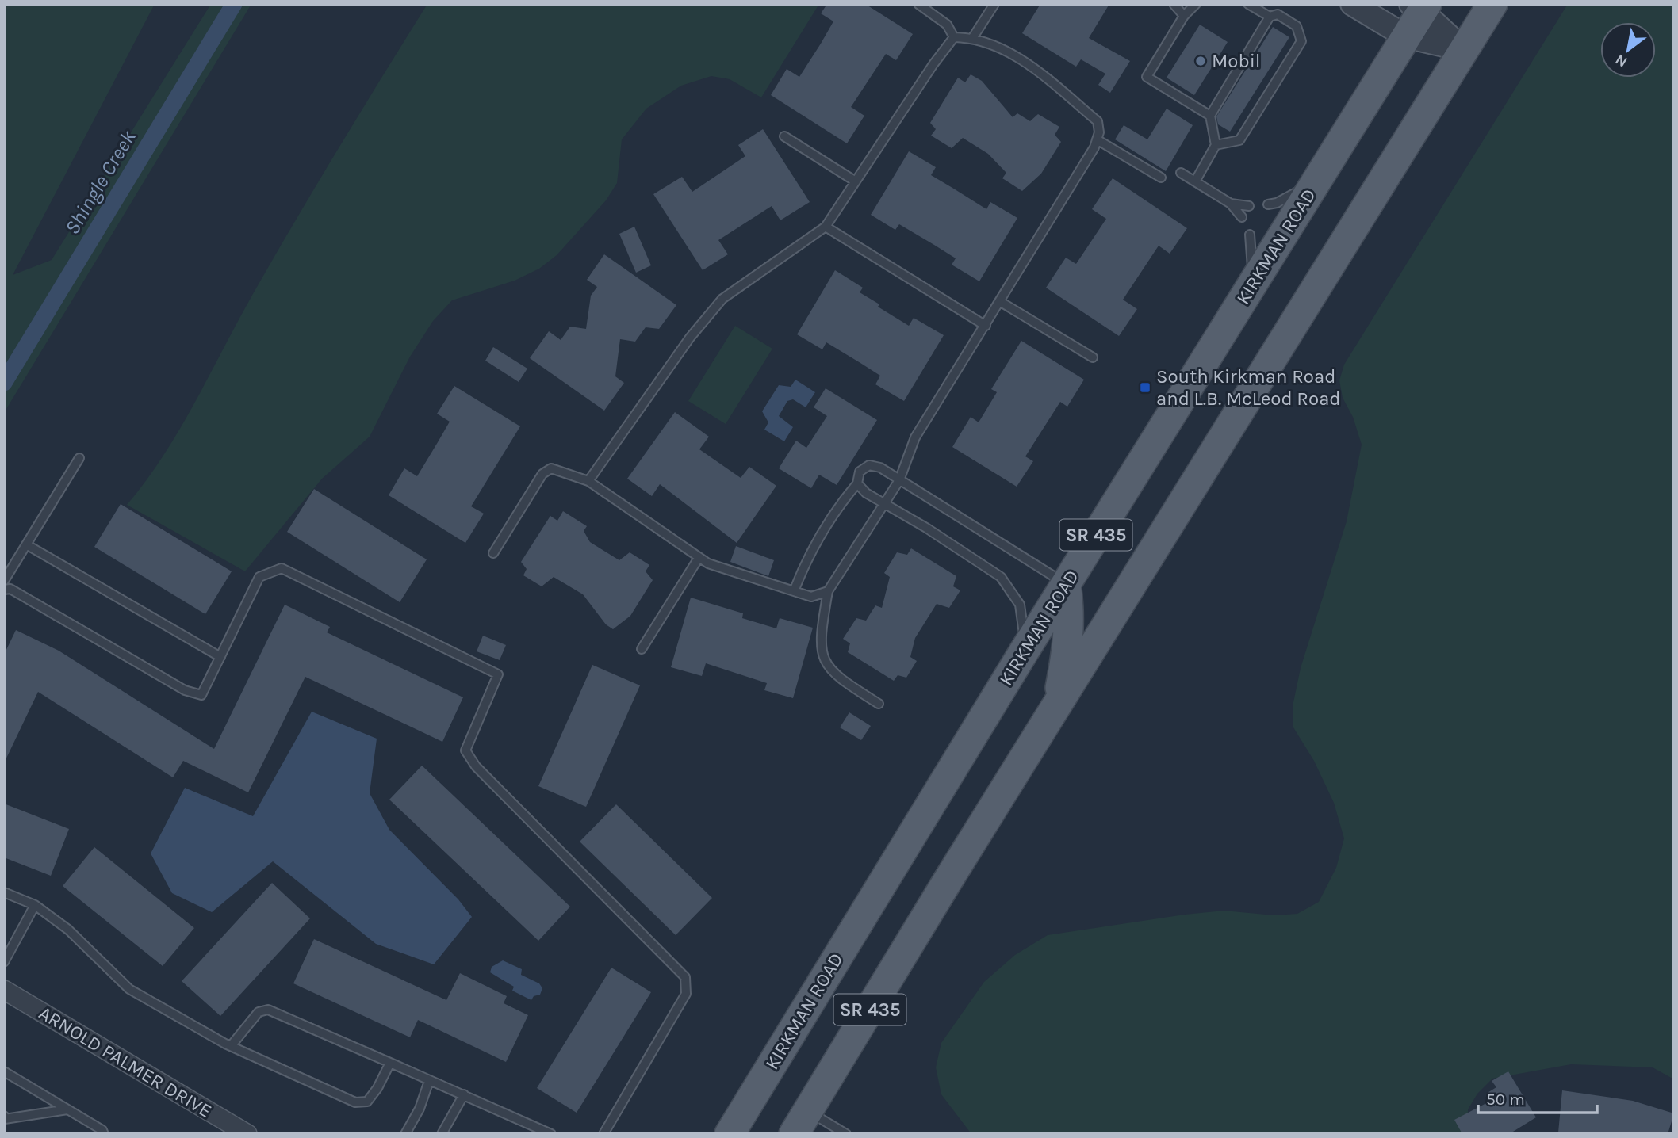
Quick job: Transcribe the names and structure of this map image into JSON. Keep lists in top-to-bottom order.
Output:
{
  "streets": {
    "main road": ["KIRKMAN ROAD", "SR 435"],
    "street": ["ARNOLD PALMER DRIVE"]
  },
  "water": ["Shingle Creek"],
  "places": {
    "other": ["Mobil"],
    "transit": ["South Kirkman Road and L.B. McLeod Road"]
  },
  "scale_bar": "50 m",
  "north": "bottom left"
}
